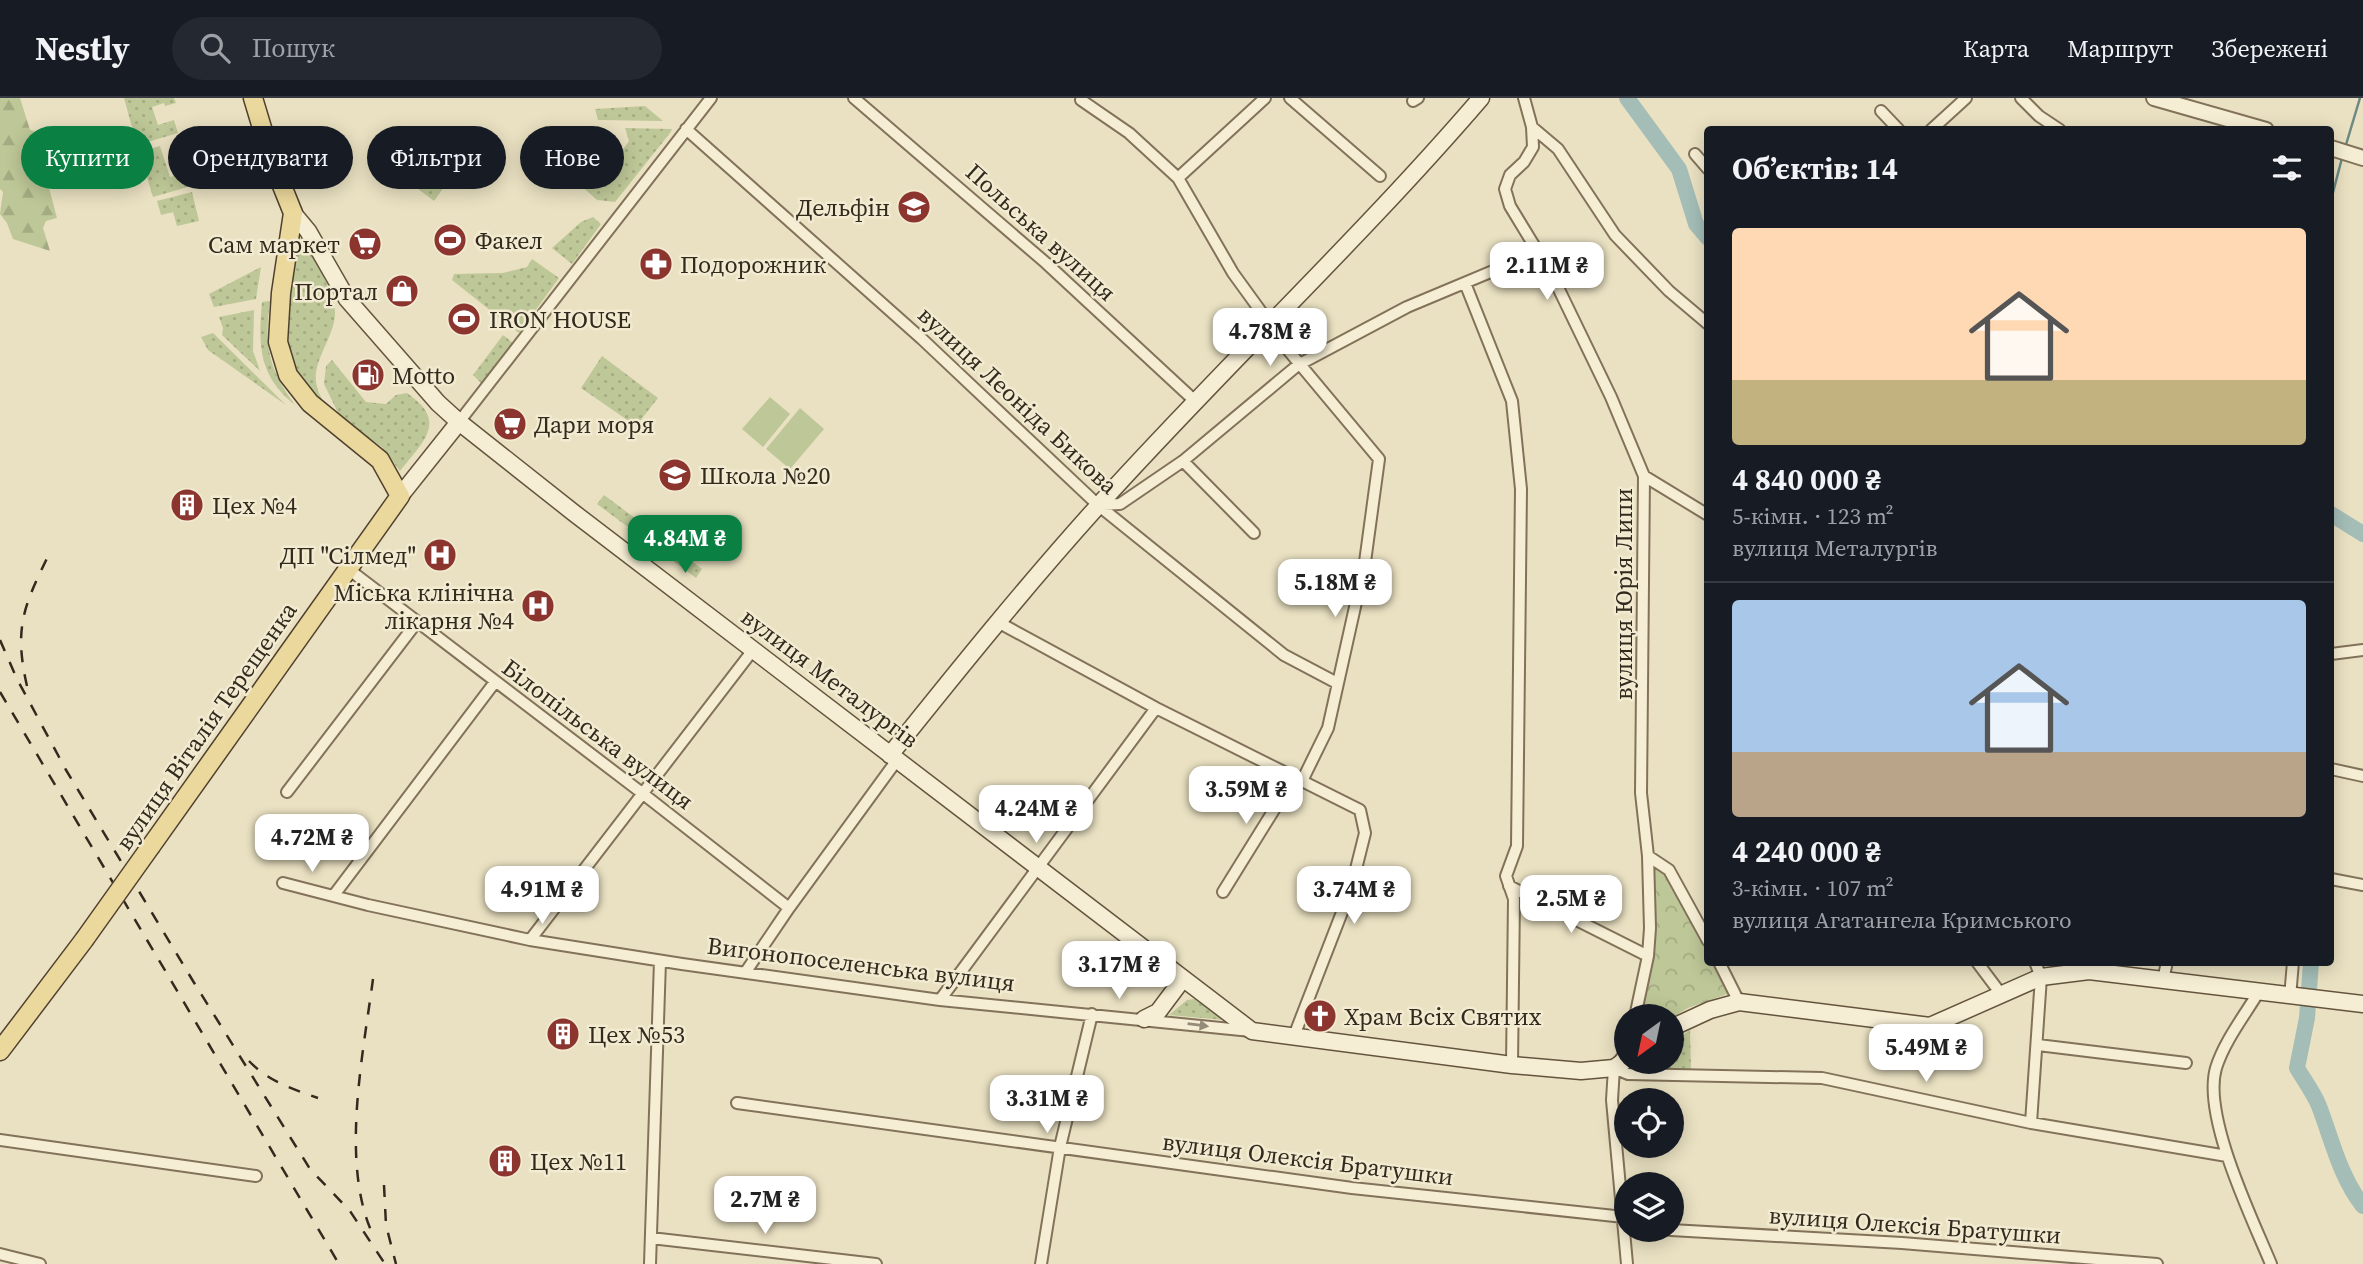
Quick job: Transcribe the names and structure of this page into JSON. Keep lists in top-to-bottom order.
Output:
{
  "streets": {
    "main road": ["вулиця Металургів", "вулиця Віталія Терещенка", "Вигонопоселенська вулиця"],
    "street": [
      "Польська вулиця",
      "вулиця Леоніда Бикова",
      "вулиця Юрія Липи",
      "Білопільська вулиця",
      "вулиця Олексія Братушки"
    ]
  },
  "crossings": [
    ["вулиця Леоніда Бикова", "вулиця Віталія Терещенка"],
    ["вулиця Металургів", "вулиця Віталія Терещенка"],
    ["вулиця Металургів", "Вигонопоселенська вулиця"],
    ["вулиця Віталія Терещенка", "Білопільська вулиця"]
  ],
  "places": {
    "school or university": ["Дельфін", "Школа №20"],
    "sports": ["Факел", "IRON HOUSE"],
    "supermarket": ["Сам маркет", "Дари моря"],
    "pharmacy": ["Подорожник"],
    "shop": ["Портал"],
    "fuel station": ["Motto"],
    "building": ["Цех №4", "Цех №53", "Цех №11"],
    "hospital": ["ДП \"Сілмед\"", "Міська клінічна лікарня №4"],
    "church": ["Храм Всіх Святих"]
  },
  "north": "bottom left",
  "page": {
    "header": "Nestly",
    "search": "Пошук",
    "nav": ["Карта", "Маршрут", "Збережені"],
    "chip": [
      "Купити",
      "Орендувати",
      "Фільтри",
      "Нове"
    ],
    "heading": "Об’єктів: 14",
    "list": [
      {
        "name": "4 840 000 ₴",
        "note": "5-кімн. · 123 m² · вулиця Металургів"
      },
      {
        "name": "4 240 000 ₴",
        "note": "3-кімн. · 107 m² · вулиця Агатангела Кримського"
      }
    ],
    "price": [
      "2.11M ₴",
      "4.78M ₴",
      "4.84M ₴",
      "5.18M ₴",
      "3.59M ₴",
      "4.24M ₴",
      "4.72M ₴",
      "4.91M ₴",
      "3.74M ₴",
      "2.5M ₴",
      "3.17M ₴",
      "5.49M ₴",
      "3.31M ₴",
      "2.7M ₴"
    ]
  }
}
